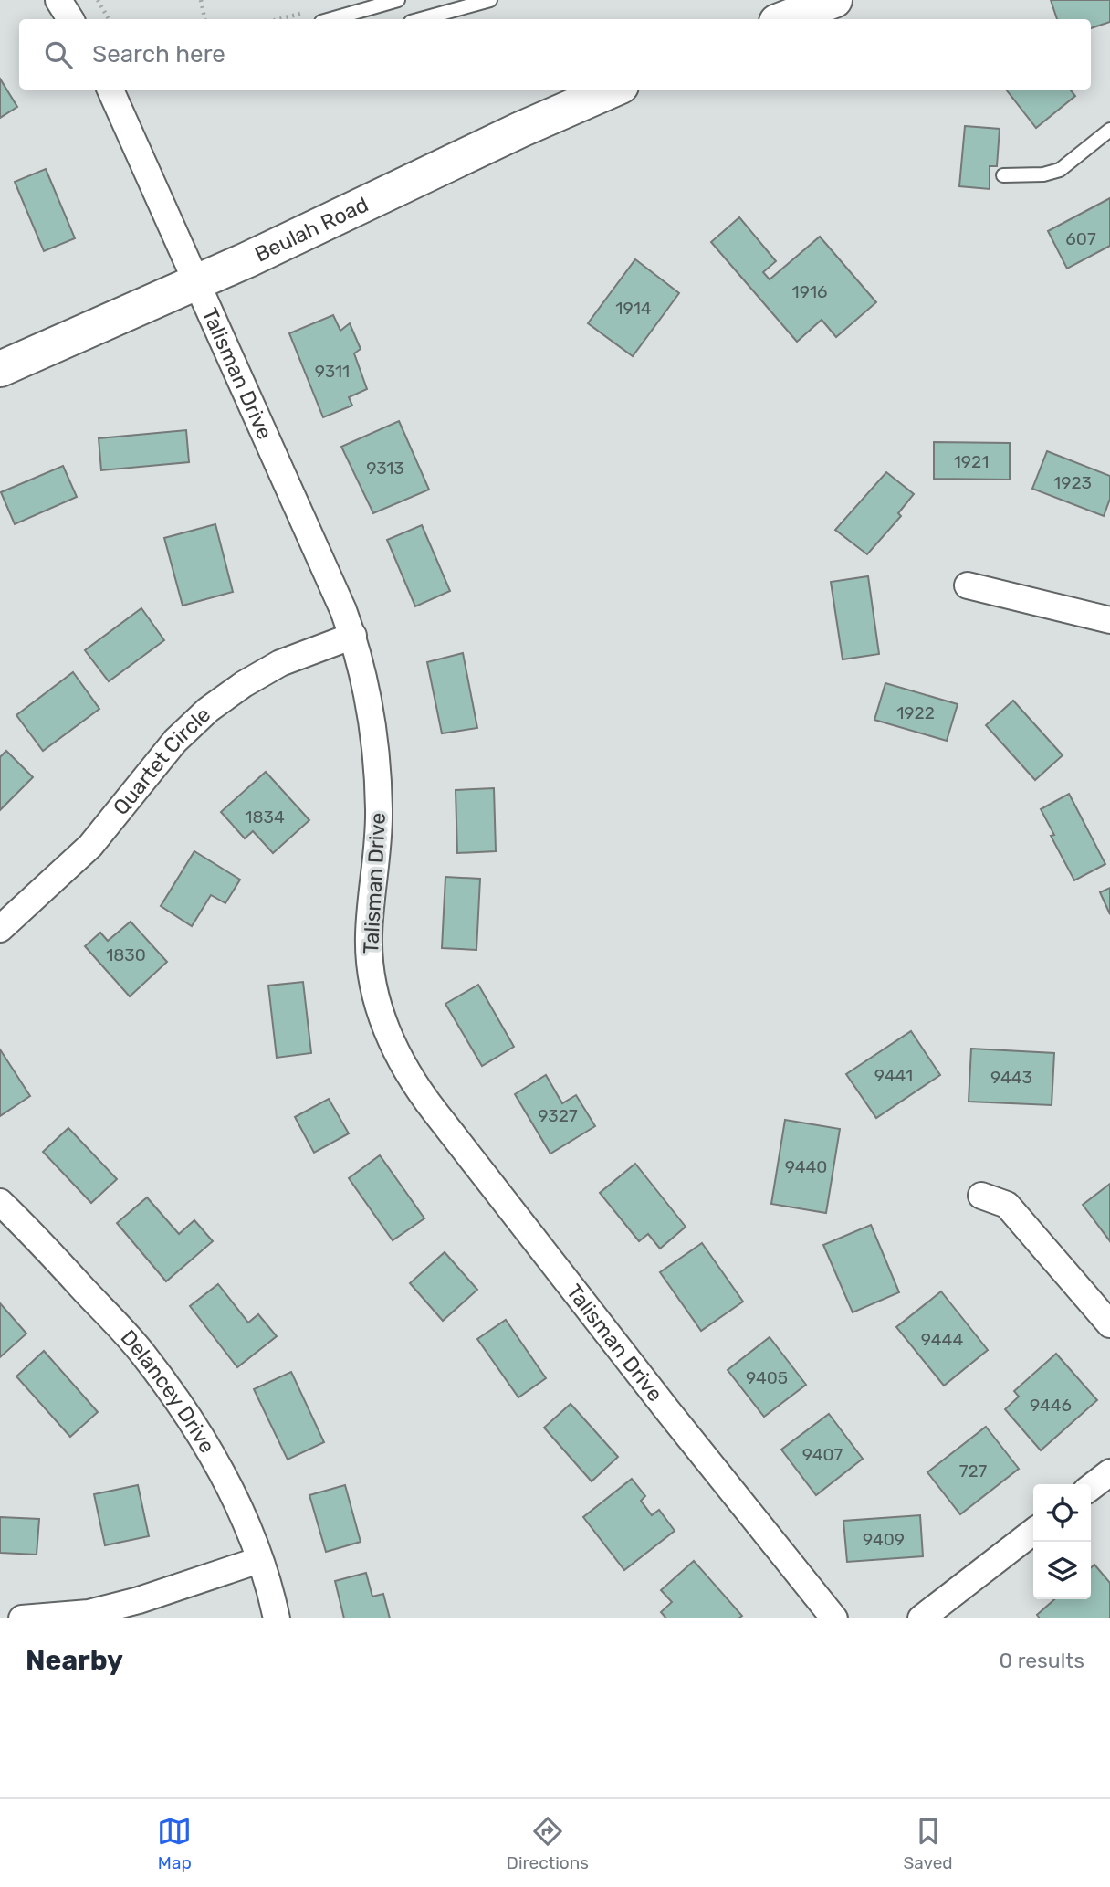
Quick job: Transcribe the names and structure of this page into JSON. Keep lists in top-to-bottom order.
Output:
{
  "streets": {
    "main road": ["Beulah Road"],
    "street": ["Talisman Drive", "Quartet Circle", "Delancey Drive"]
  },
  "crossings": [
    ["Beulah Road", "Talisman Drive"],
    ["Talisman Drive", "Quartet Circle"]
  ],
  "house_numbers": [
    "607",
    "1916",
    "1914",
    "9311",
    "1921",
    "9313",
    "1923",
    "1922",
    "1834",
    "1830",
    "9441",
    "9443",
    "9327",
    "9440",
    "9444",
    "9405",
    "9446",
    "9407",
    "727",
    "9409"
  ],
  "page": {
    "search": "Search here",
    "heading": ["Nearby", "0 results"],
    "nav": ["Map", "Directions", "Saved"]
  }
}
